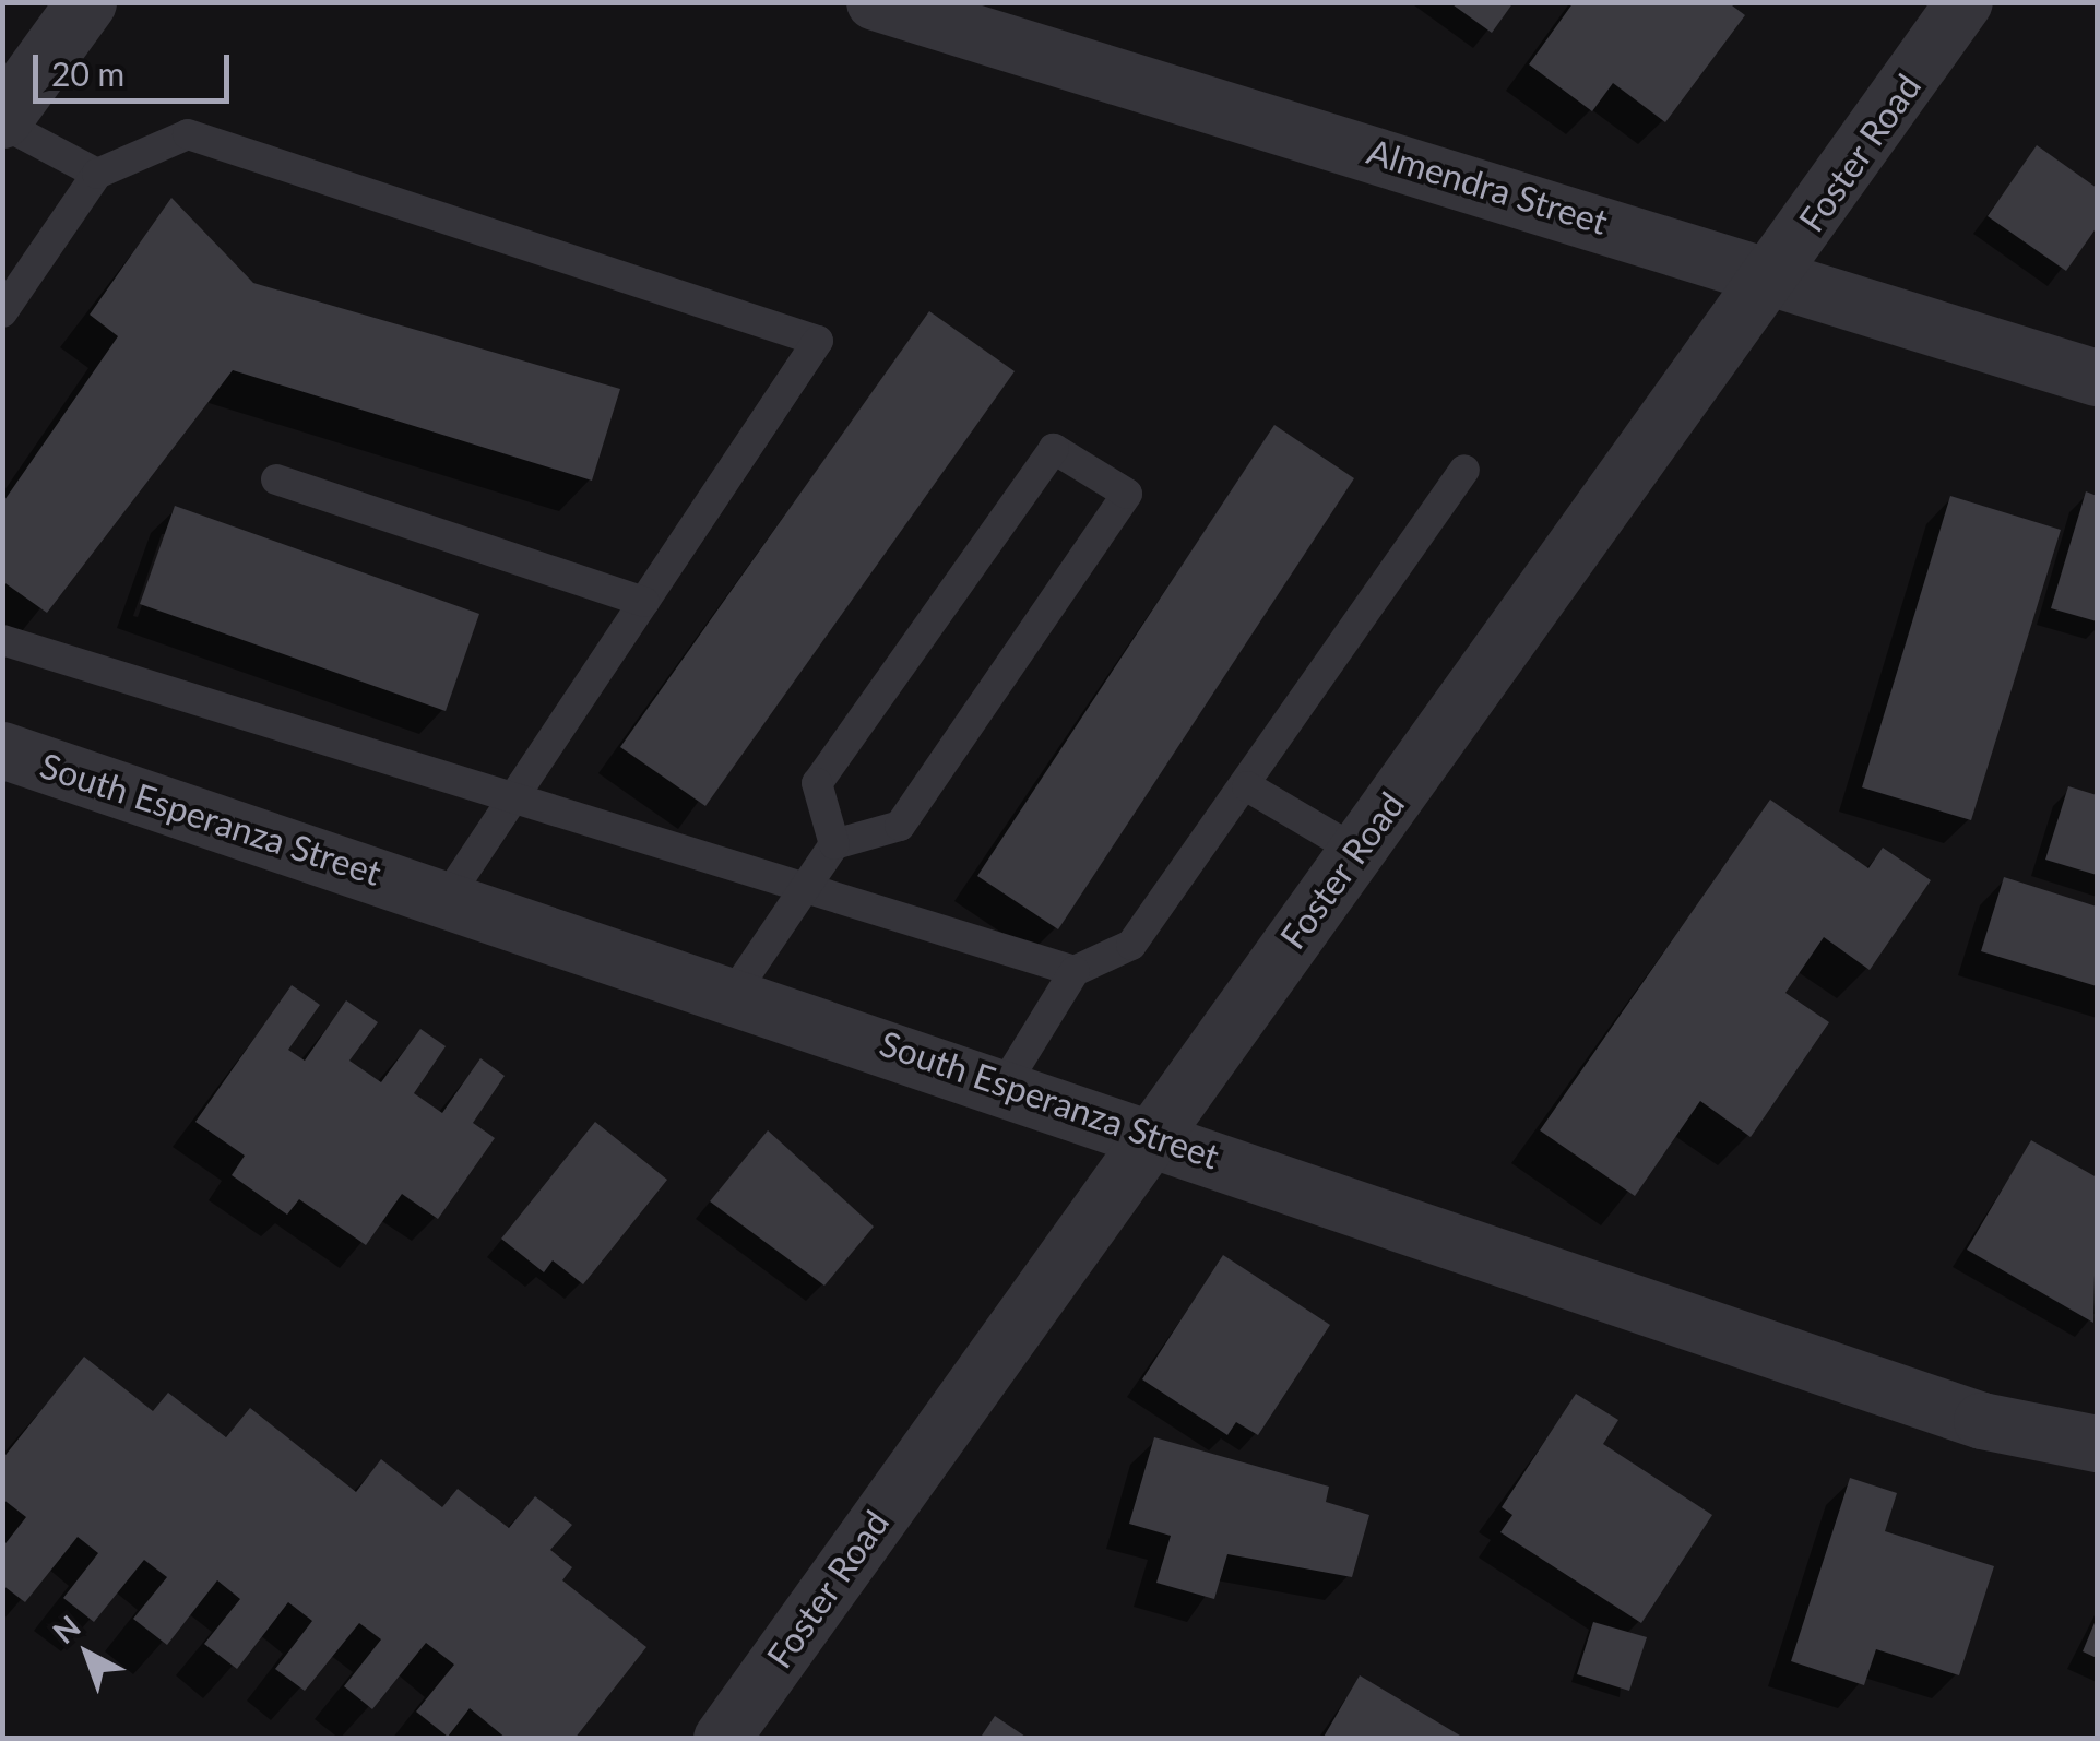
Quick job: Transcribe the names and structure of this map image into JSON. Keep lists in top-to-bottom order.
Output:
{
  "streets": {
    "street": ["Foster Road", "Almendra Street", "South Esperanza Street"]
  },
  "crossings": [
    ["Foster Road", "Almendra Street"],
    ["Foster Road", "South Esperanza Street"]
  ],
  "scale_bar": "20 m",
  "north": "top left"
}
